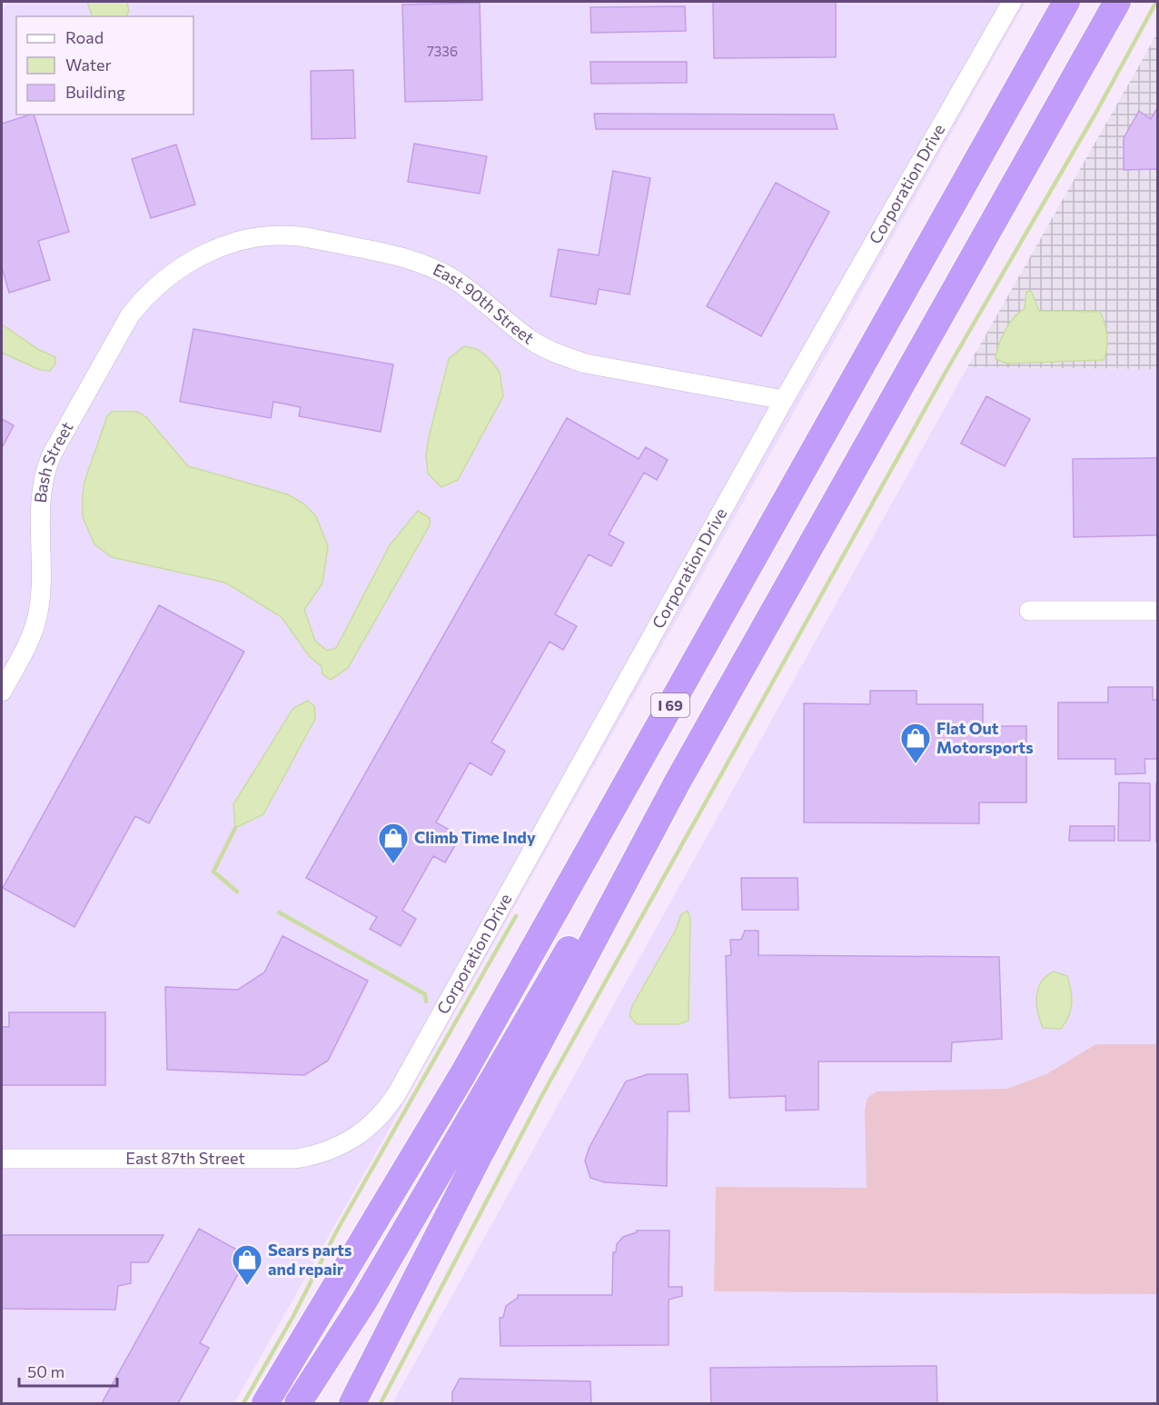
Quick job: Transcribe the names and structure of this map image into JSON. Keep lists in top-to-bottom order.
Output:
{
  "streets": {
    "highway": ["I 69"],
    "street": [
      "Corporation Drive",
      "East 90th Street",
      "Bash Street",
      "East 87th Street"
    ]
  },
  "crossings": [
    ["Corporation Drive", "East 90th Street"],
    ["Corporation Drive", "East 87th Street"],
    ["East 90th Street", "Bash Street"]
  ],
  "places": {
    "shop": ["Flat Out Motorsports", "Climb Time Indy", "Sears parts and repair"]
  },
  "house_numbers": ["7336"],
  "legend": ["Road", "Water", "Building"],
  "scale_bar": "50 m"
}
